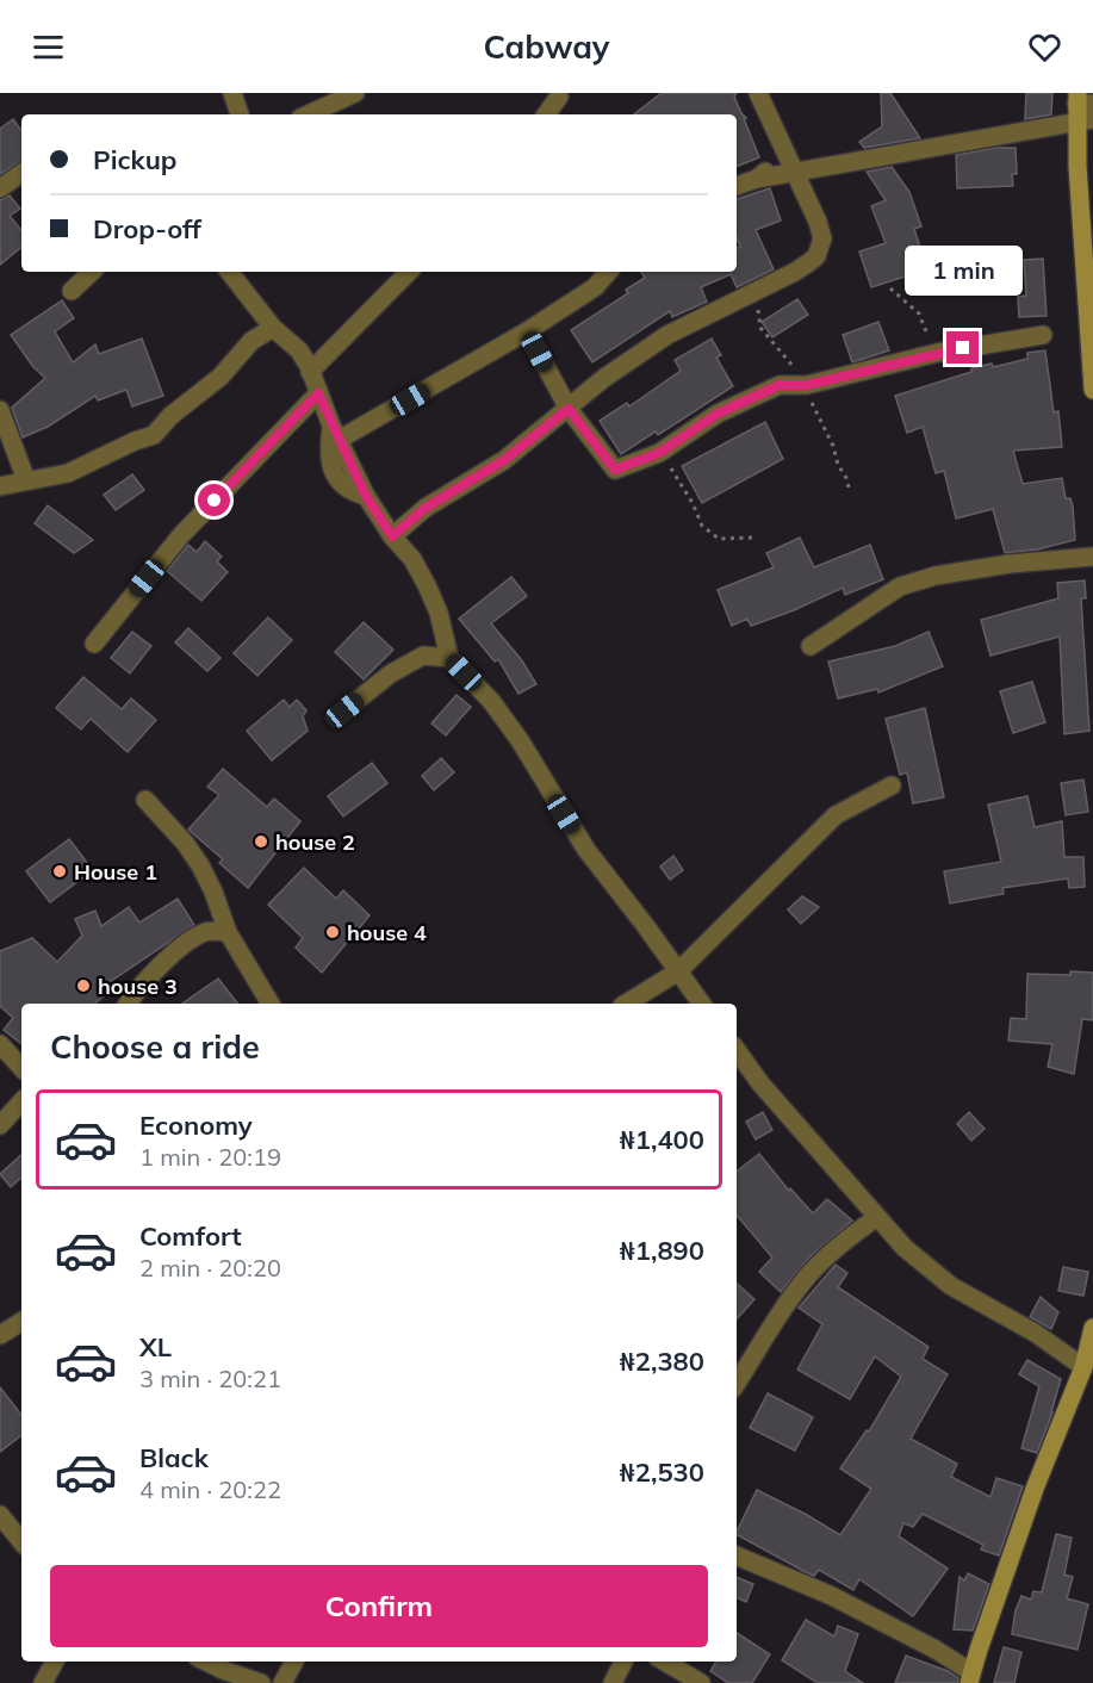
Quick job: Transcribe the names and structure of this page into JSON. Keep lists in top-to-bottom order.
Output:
{
  "places": [
    "house 2",
    "House 1",
    "house 4",
    "house 3"
  ],
  "page": {
    "header": "Cabway",
    "banner": ["Pickup", "Drop-off"],
    "bubble": "1 min",
    "heading": "Choose a ride",
    "list": [
      {
        "name": "Economy",
        "note": "1 min · 20:19",
        "value": "₦1,400"
      },
      {
        "name": "Comfort",
        "note": "2 min · 20:20",
        "value": "₦1,890"
      },
      {
        "name": "XL",
        "note": "3 min · 20:21",
        "value": "₦2,380"
      },
      {
        "name": "Black",
        "note": "4 min · 20:22",
        "value": "₦2,530"
      }
    ],
    "buttons": "Confirm"
  }
}
